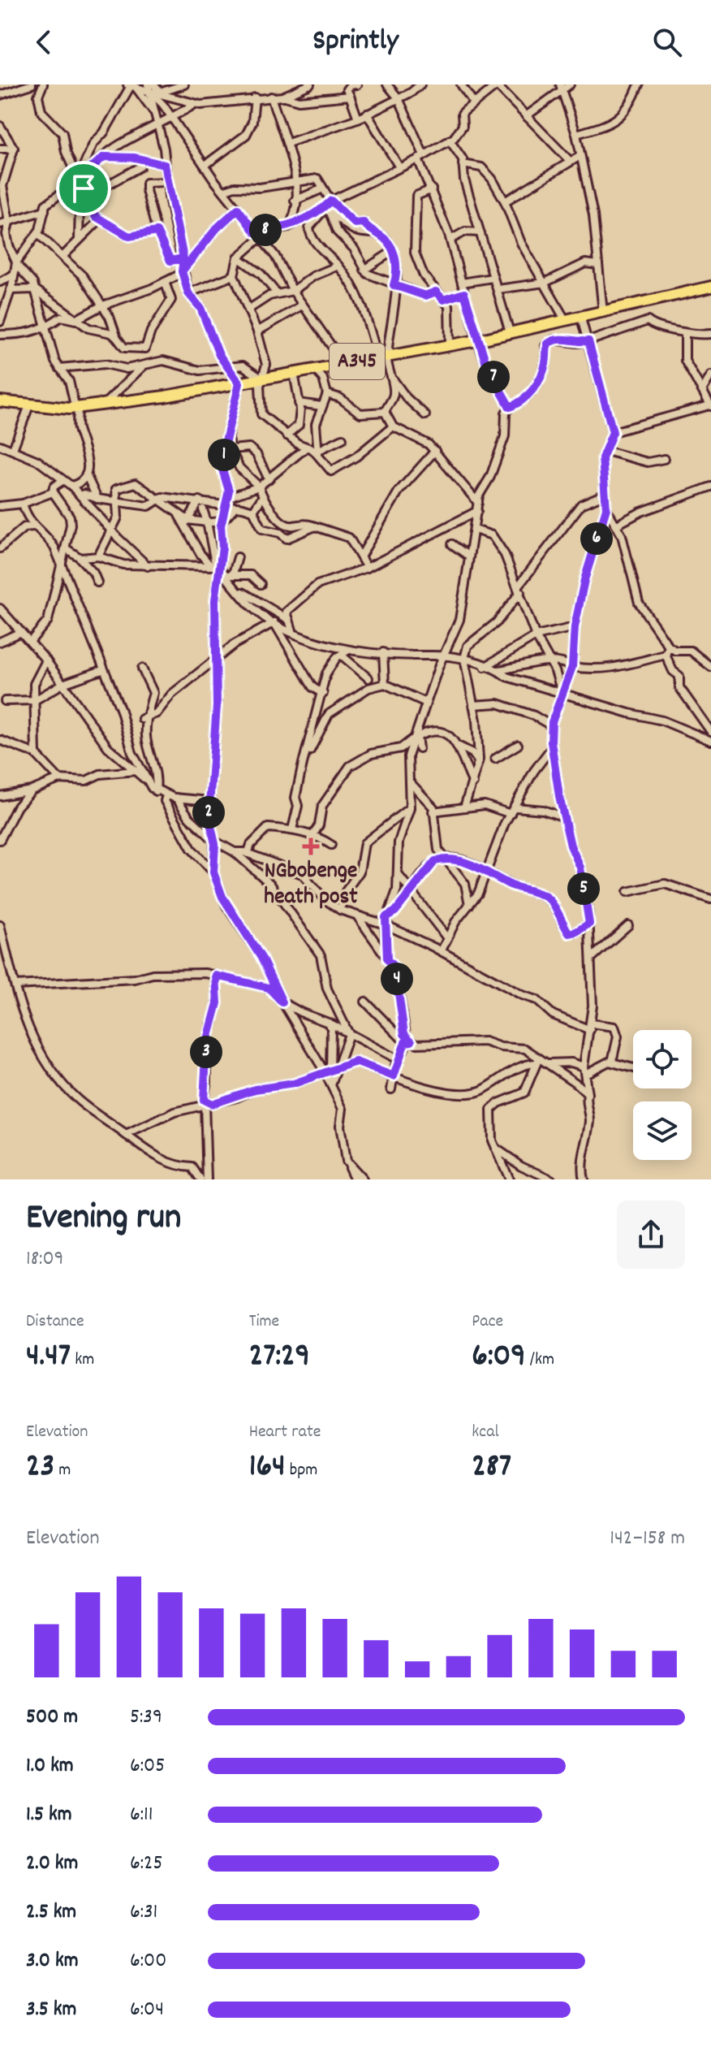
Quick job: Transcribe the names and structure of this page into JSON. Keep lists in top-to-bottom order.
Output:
{
  "streets": {
    "highway": ["A345"]
  },
  "places": {
    "health": ["NGbobenge heath post"]
  },
  "page": {
    "header": "Sprintly",
    "pins": [
      "8",
      "7",
      "1",
      "6",
      "2",
      "5",
      "4",
      "3"
    ],
    "heading": ["Evening run", "18:09"],
    "stats": [
      ["Distance", "4.47 km"],
      ["Time", "27:29"],
      ["Pace", "6:09 /km"],
      ["Elevation", "23 m"],
      ["Heart rate", "164 bpm"],
      ["kcal", "287"]
    ],
    "chart": ["Elevation", "142–158 m"],
    "list": [
      {
        "name": "500 m",
        "note": "5:39"
      },
      {
        "name": "1.0 km",
        "note": "6:05"
      },
      {
        "name": "1.5 km",
        "note": "6:11"
      },
      {
        "name": "2.0 km",
        "note": "6:25"
      },
      {
        "name": "2.5 km",
        "note": "6:31"
      },
      {
        "name": "3.0 km",
        "note": "6:00"
      },
      {
        "name": "3.5 km",
        "note": "6:04"
      }
    ]
  }
}
